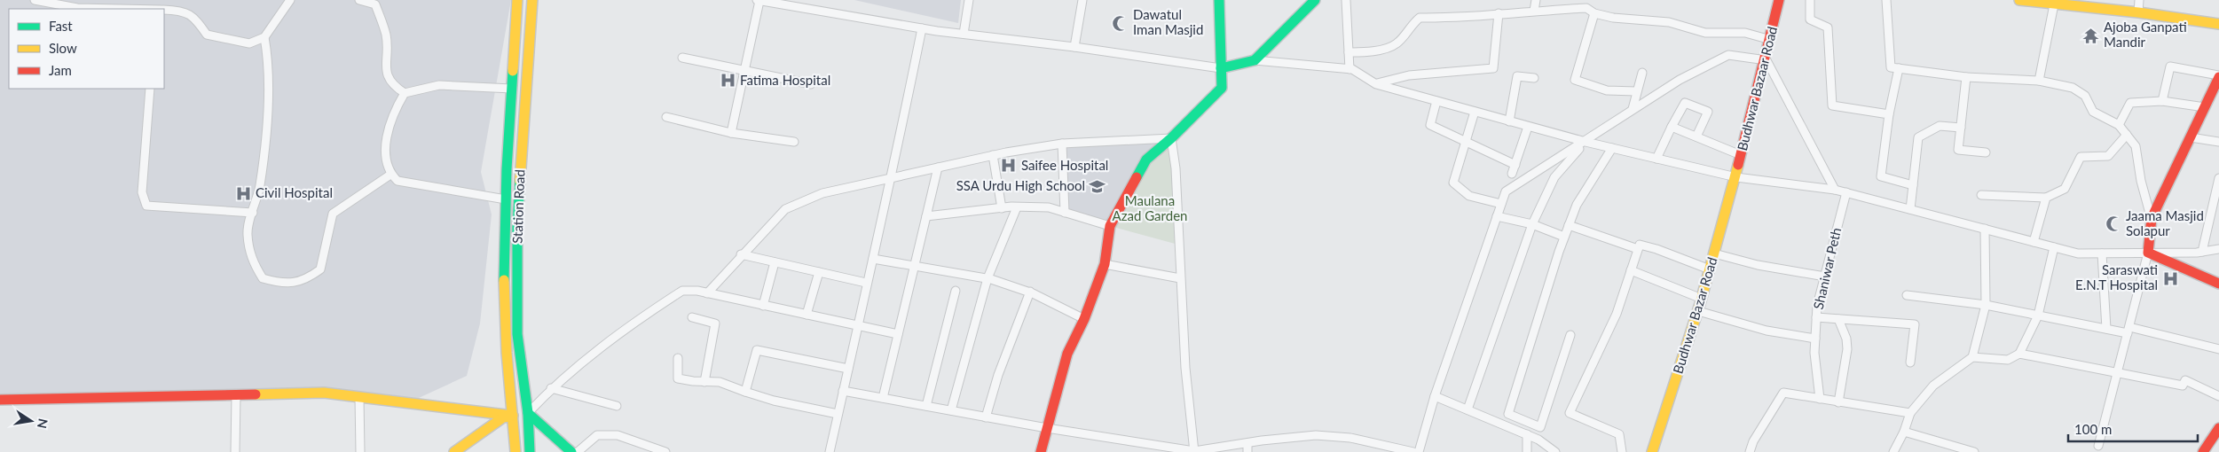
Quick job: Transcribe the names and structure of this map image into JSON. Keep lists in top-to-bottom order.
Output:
{
  "streets": {
    "main road": ["Budhwar Bazaar Road", "Station Road", "Budhwar Bazar Road"],
    "street": ["Shaniwar Peth"]
  },
  "crossings": [
    ["Budhwar Bazaar Road", "Budhwar Bazar Road"]
  ],
  "parks": ["Maulana Azad Garden"],
  "places": {
    "mosque": ["Dawatul Iman Masjid", "Jaama Masjid Solapur"],
    "temple": ["Ajoba Ganpati Mandir"],
    "hospital": [
      "Fatima Hospital",
      "Saifee Hospital",
      "Civil Hospital",
      "Saraswati E.N.T Hospital"
    ],
    "school or university": ["SSA Urdu High School"]
  },
  "legend": ["Fast", "Slow", "Jam"],
  "scale_bar": "100 m",
  "north": "right"
}
